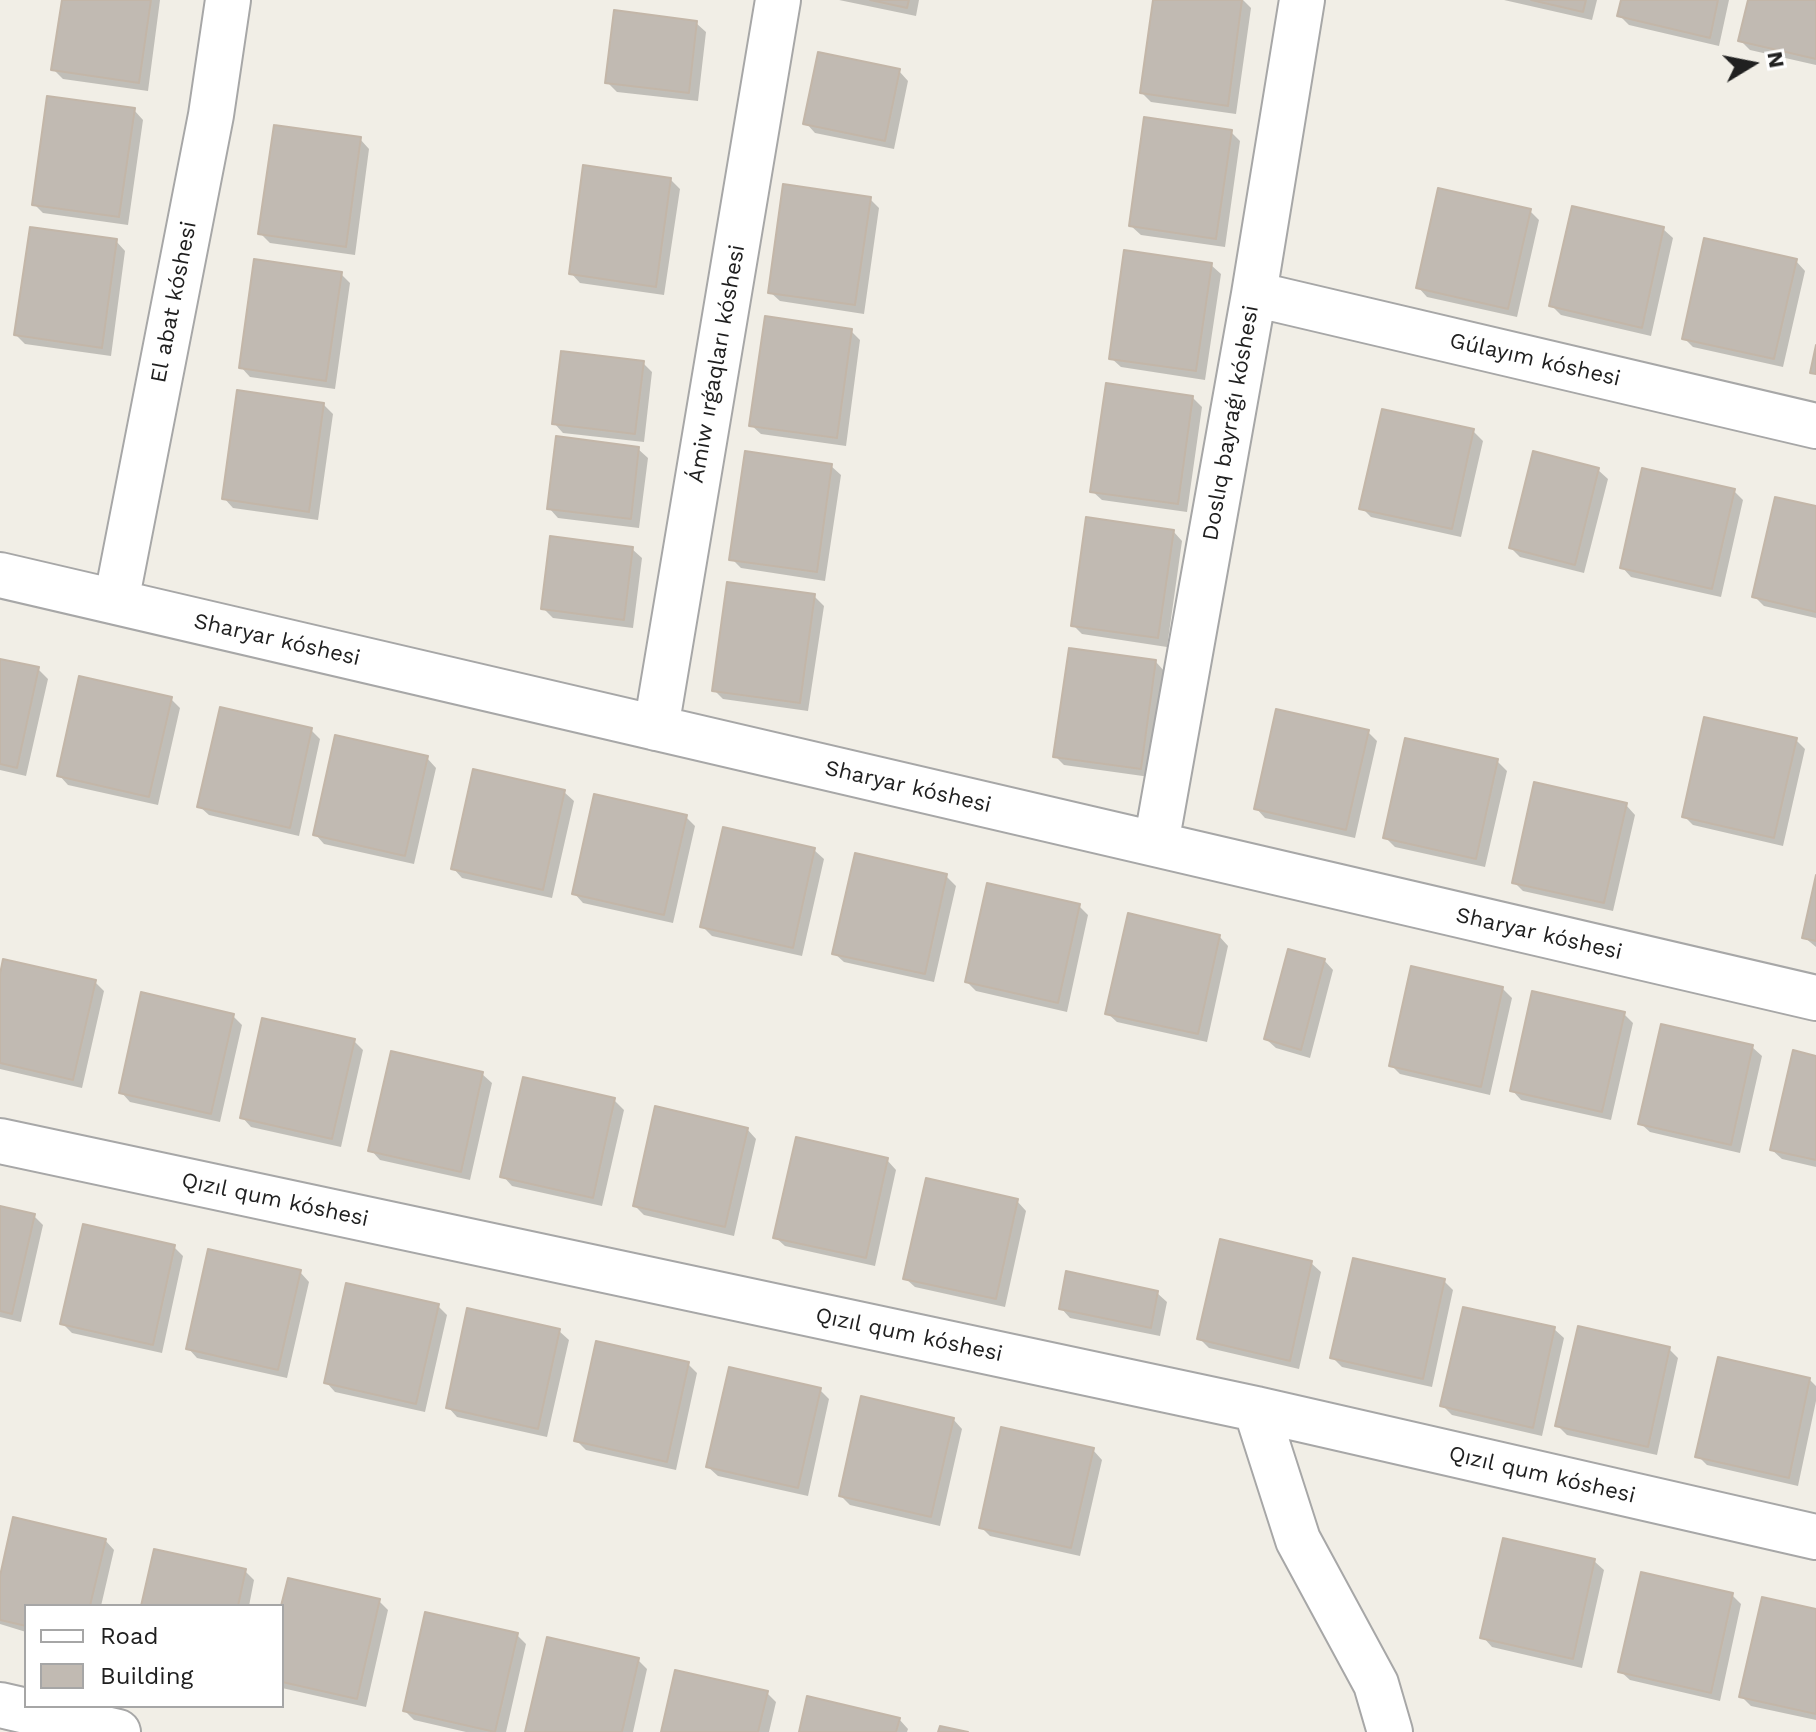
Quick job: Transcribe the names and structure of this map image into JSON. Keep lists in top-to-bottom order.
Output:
{
  "streets": {
    "street": [
      "El abat kóshesi",
      "Gúlayım kóshesi",
      "Ámiw ırǵaqları kóshesi",
      "Doslıq bayraǵı kóshesi",
      "Sharyar kóshesi",
      "Qızıl qum kóshesi"
    ]
  },
  "crossings": [
    ["El abat kóshesi", "Sharyar kóshesi"],
    ["Gúlayım kóshesi", "Doslıq bayraǵı kóshesi"],
    ["Ámiw ırǵaqları kóshesi", "Sharyar kóshesi"],
    ["Doslıq bayraǵı kóshesi", "Sharyar kóshesi"]
  ],
  "legend": ["Road", "Building"],
  "north": "right"
}
